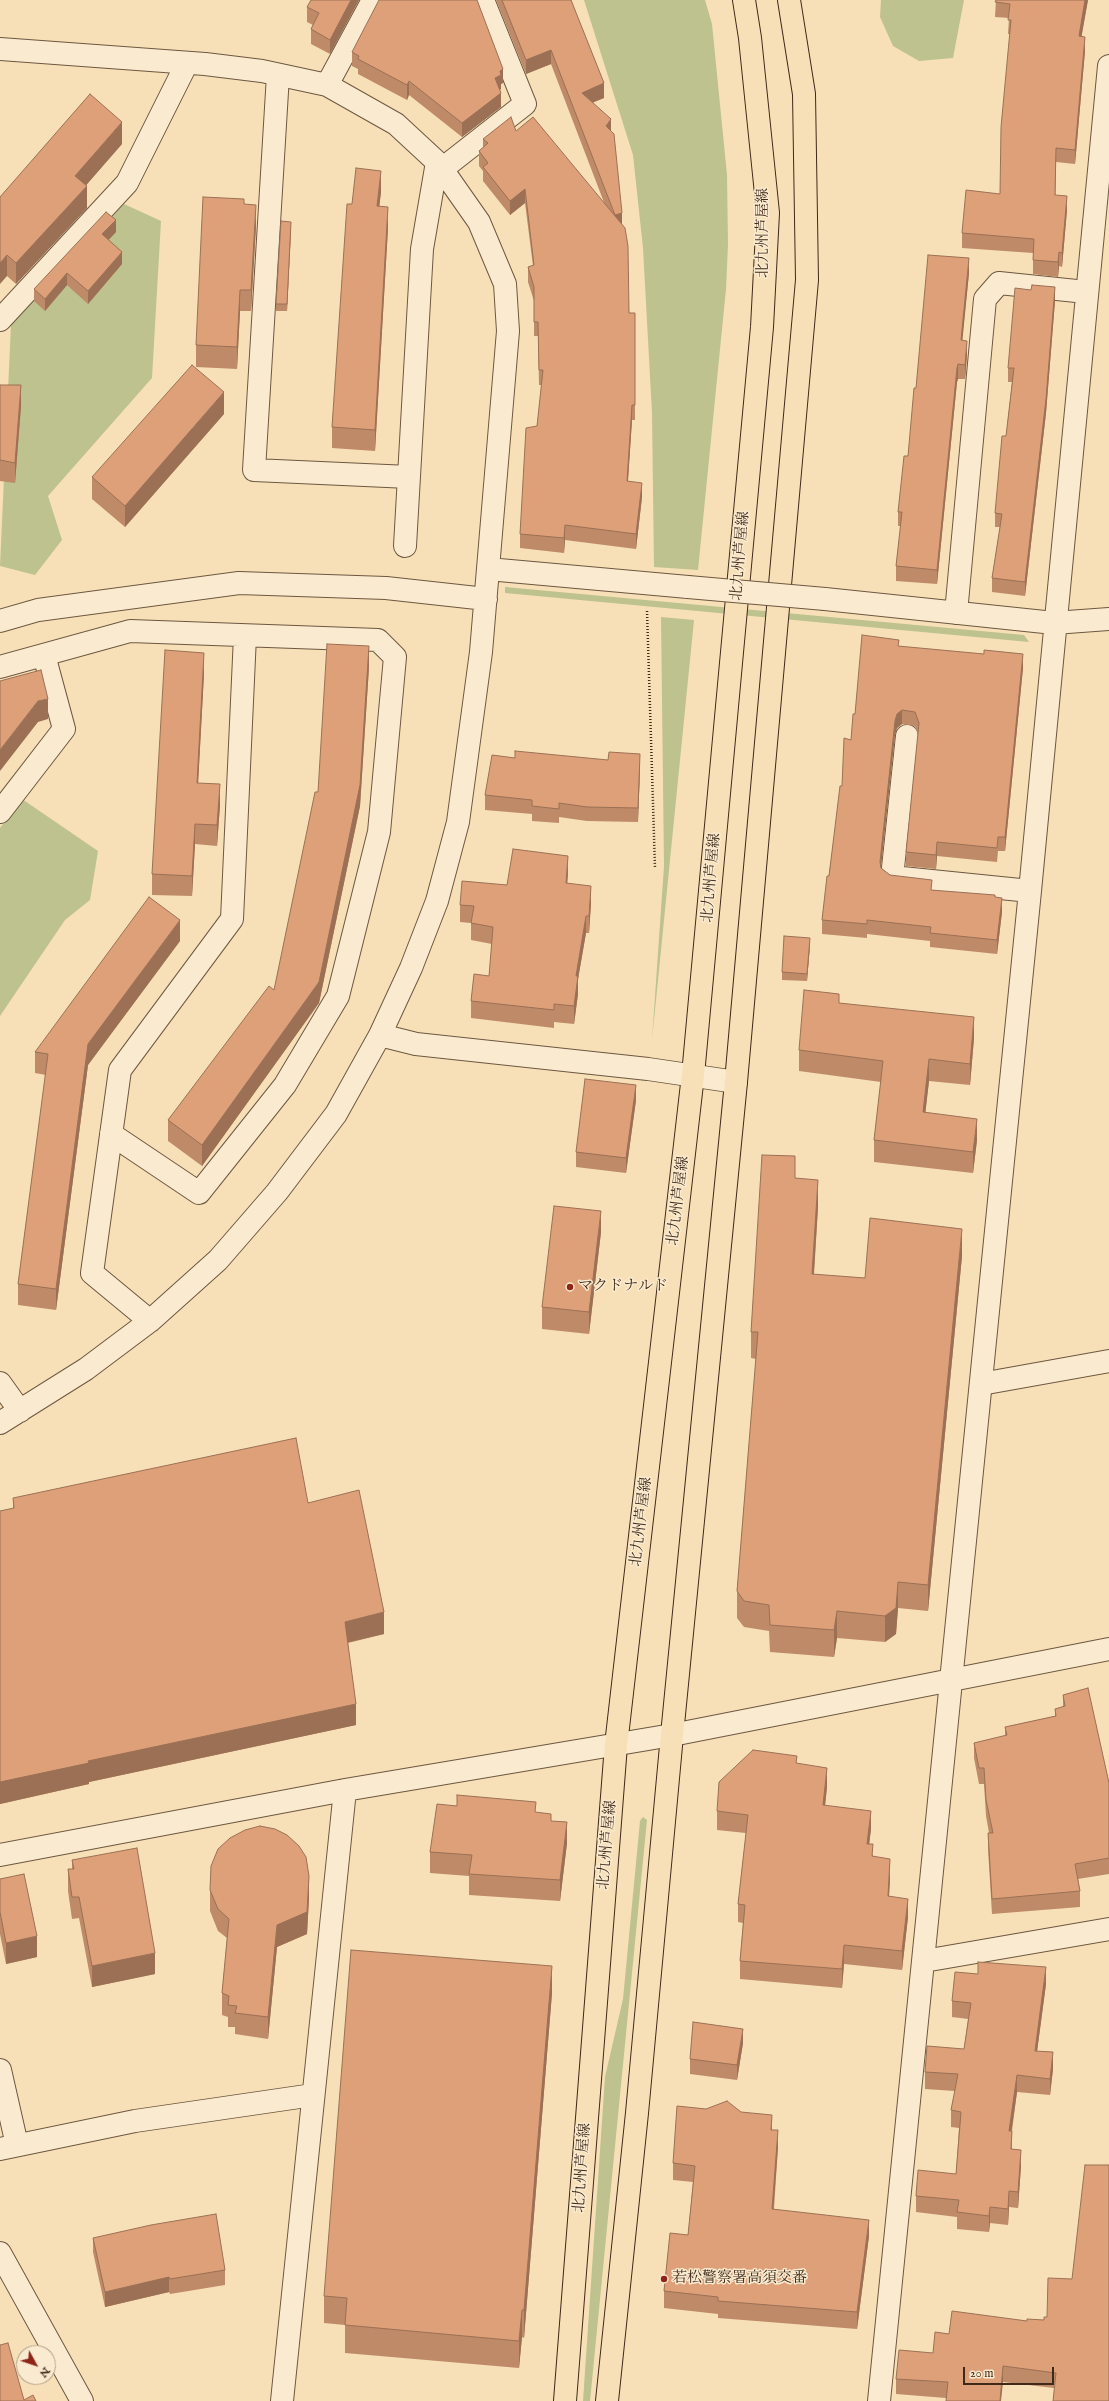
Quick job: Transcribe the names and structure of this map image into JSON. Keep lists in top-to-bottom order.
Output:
{
  "streets": {
    "main road": ["北九州芦屋線"]
  },
  "places": ["マクドナルド", "若松警察署高須交番"],
  "scale_bar": "20 m",
  "north": "bottom right"
}
